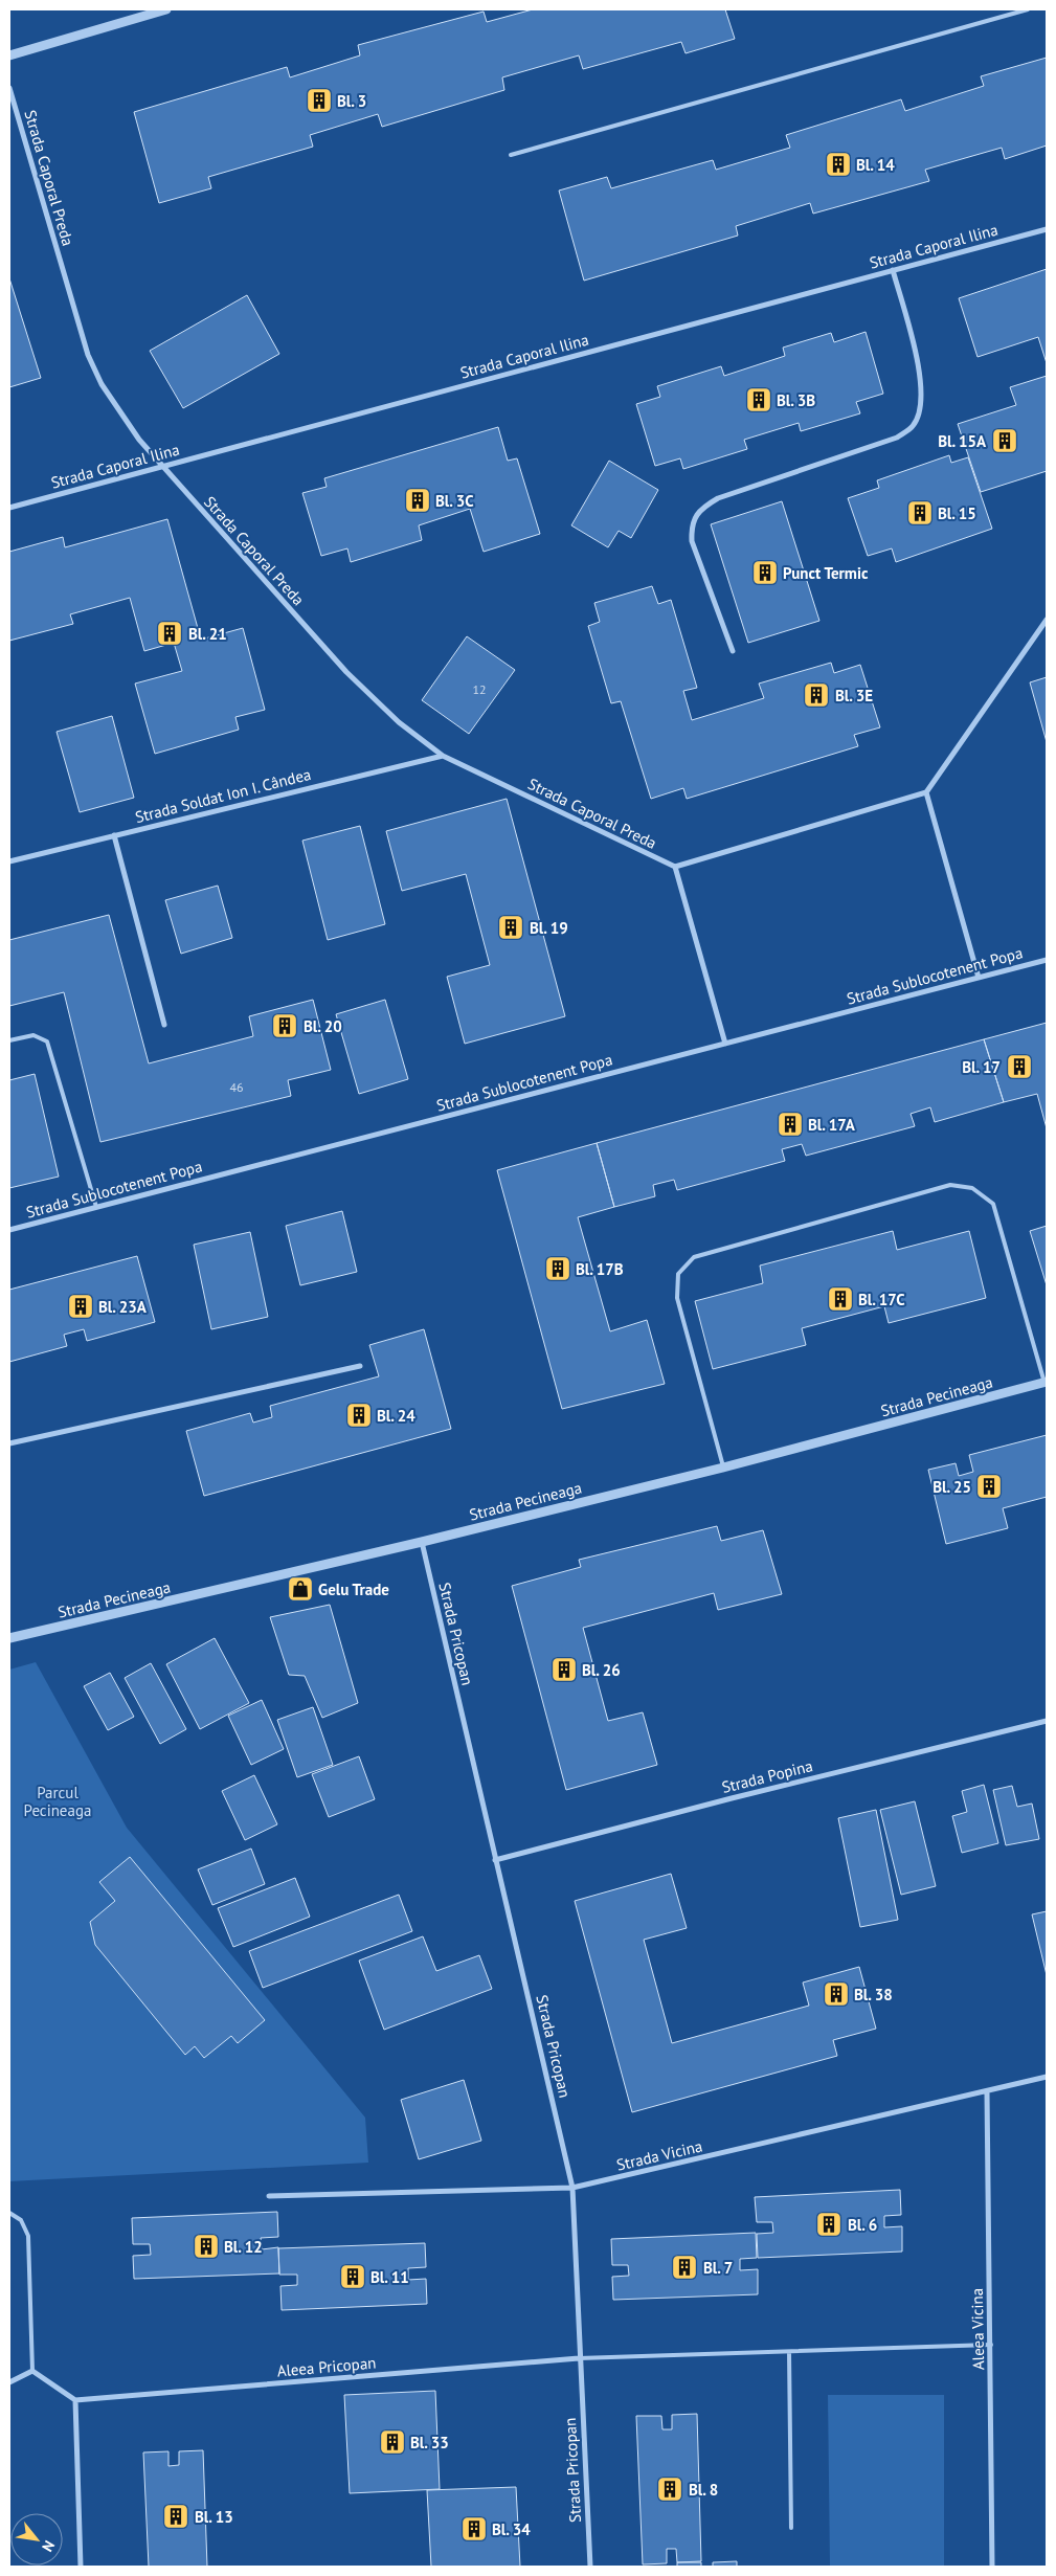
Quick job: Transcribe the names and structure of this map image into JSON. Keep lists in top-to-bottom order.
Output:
{
  "streets": {
    "street": [
      "Strada Caporal Preda",
      "Strada Caporal Ilina",
      "Strada Soldat Ion I. Cândea",
      "Strada Sublocotenent Popa",
      "Strada Pecineaga",
      "Strada Pricopan",
      "Strada Popina",
      "Strada Vicina",
      "Aleea Vicina",
      "Aleea Pricopan"
    ]
  },
  "crossings": [
    ["Strada Caporal Preda", "Strada Caporal Ilina"],
    ["Strada Caporal Preda", "Strada Soldat Ion I. Cândea"],
    ["Strada Pecineaga", "Strada Pricopan"],
    ["Strada Pricopan", "Strada Popina"],
    ["Strada Pricopan", "Strada Vicina"],
    ["Strada Pricopan", "Aleea Pricopan"],
    ["Strada Vicina", "Aleea Vicina"]
  ],
  "parks": ["Parcul Pecineaga"],
  "places": {
    "building": [
      "Bl. 3",
      "Bl. 14",
      "Bl. 3B",
      "Bl. 15A",
      "Bl. 3C",
      "Bl. 15",
      "Punct Termic",
      "Bl. 21",
      "Bl. 3E",
      "Bl. 19",
      "Bl. 20",
      "Bl. 17",
      "Bl. 17A",
      "Bl. 17B",
      "Bl. 17C",
      "Bl. 23A",
      "Bl. 24",
      "Bl. 25",
      "Bl. 26",
      "Bl. 38",
      "Bl. 6",
      "Bl. 12",
      "Bl. 7",
      "Bl. 11",
      "Bl. 33",
      "Bl. 8",
      "Bl. 13",
      "Bl. 34"
    ],
    "shop": ["Gelu Trade"]
  },
  "house_numbers": ["12", "46"],
  "north": "bottom right"
}
